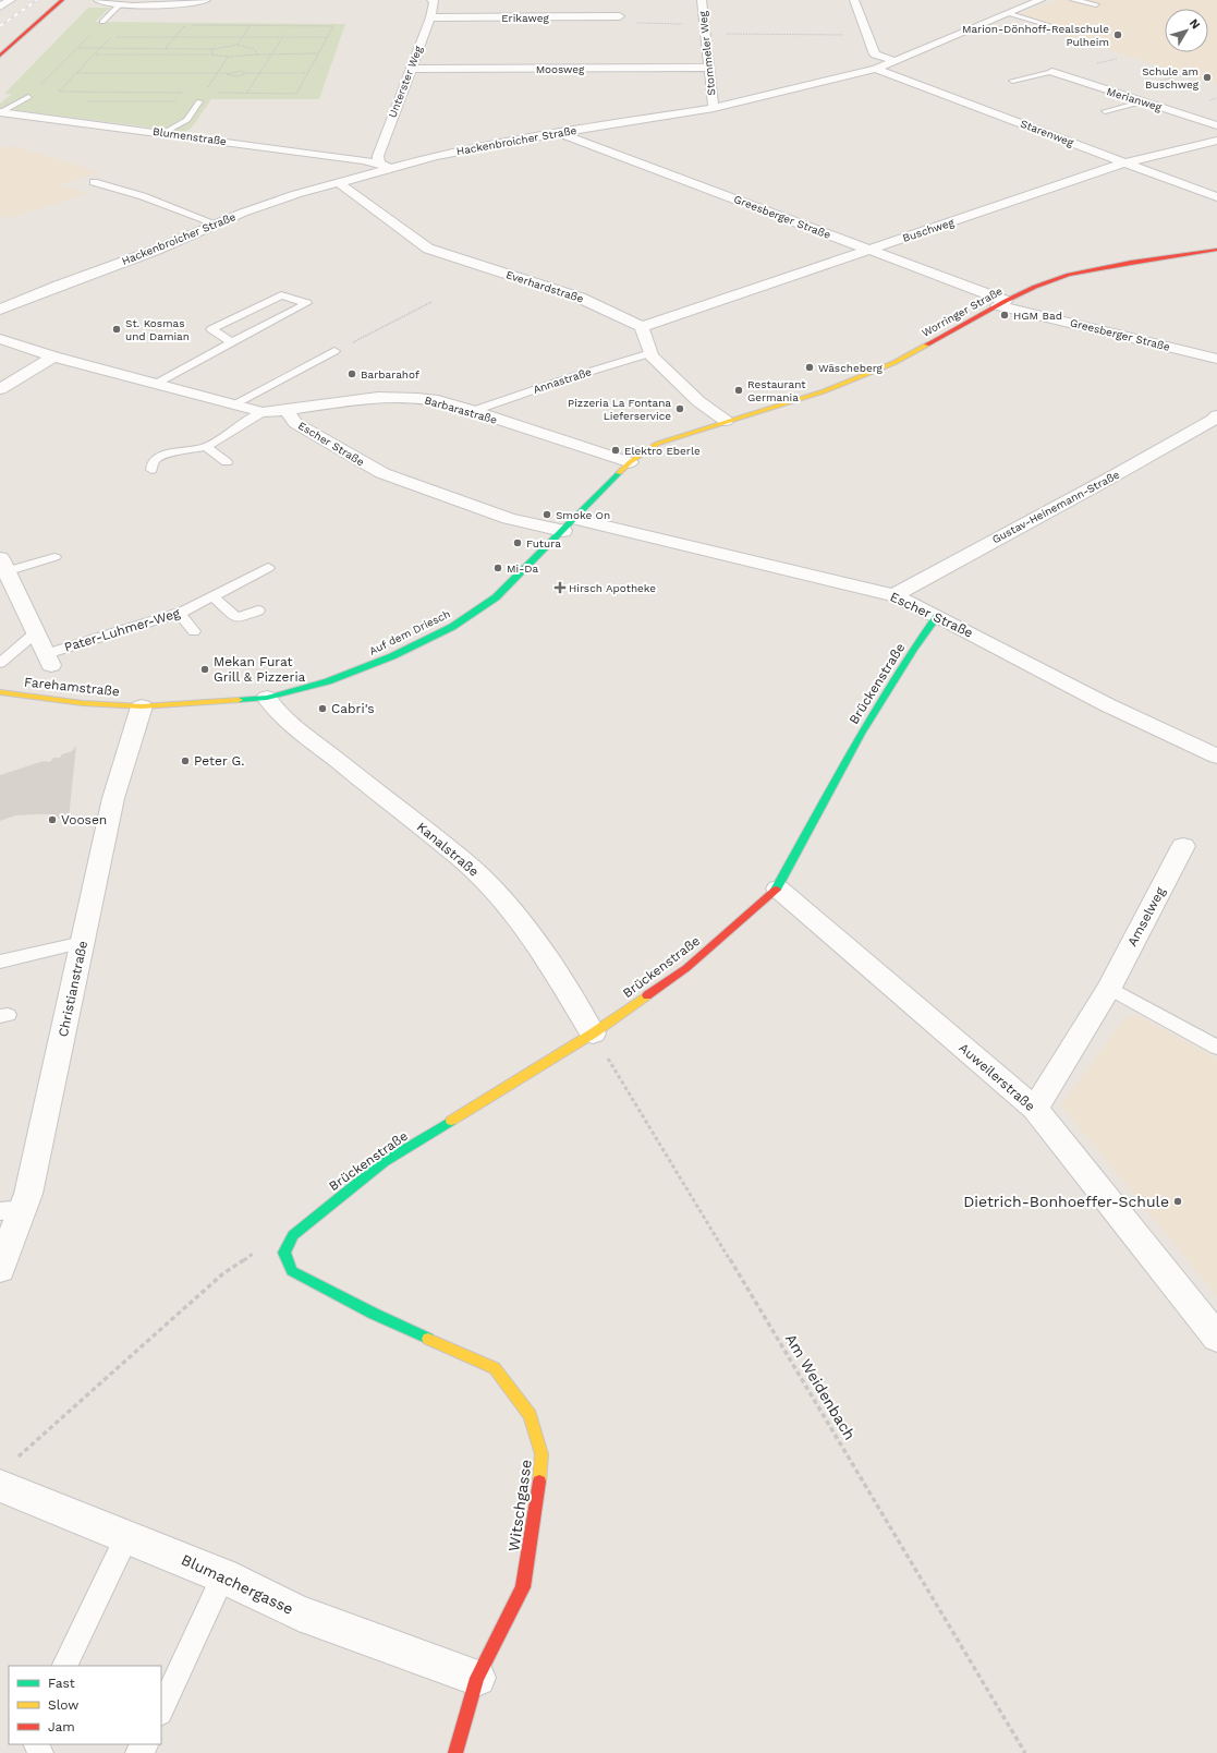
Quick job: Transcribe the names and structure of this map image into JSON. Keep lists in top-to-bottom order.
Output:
{
  "streets": {
    "main road": [
      "Worringer Straße",
      "Auf dem Driesch",
      "Brückenstraße",
      "Farehamstraße",
      "Witschgasse"
    ],
    "street": [
      "Erikaweg",
      "Stommeler Weg",
      "Moosweg",
      "Unterster Weg",
      "Merianweg",
      "Starenweg",
      "Blumenstraße",
      "Hackenbroicher Straße",
      "Greesberger Straße",
      "Buschweg",
      "Everhardstraße",
      "Barbarastraße",
      "Escher Straße",
      "Gustav-Heinemann-Straße",
      "Kanalstraße",
      "Amselweg",
      "Christianstraße",
      "Auweilerstraße",
      "Blumachergasse"
    ],
    "lane": ["Annastraße", "Pater-Luhmer-Weg"],
    "path": ["Am Weidenbach"]
  },
  "crossings": [
    ["Erikaweg", "Unterster Weg"],
    ["Stommeler Weg", "Moosweg"],
    ["Stommeler Weg", "Hackenbroicher Straße"],
    ["Moosweg", "Unterster Weg"],
    ["Unterster Weg", "Blumenstraße"],
    ["Unterster Weg", "Hackenbroicher Straße"],
    ["Starenweg", "Hackenbroicher Straße"],
    ["Starenweg", "Buschweg"],
    ["Blumenstraße", "Hackenbroicher Straße"],
    ["Hackenbroicher Straße", "Greesberger Straße"],
    ["Hackenbroicher Straße", "Everhardstraße"],
    ["Greesberger Straße", "Buschweg"],
    ["Greesberger Straße", "Worringer Straße"],
    ["Buschweg", "Everhardstraße"],
    ["Worringer Straße", "Auf dem Driesch"],
    ["Annastraße", "Barbarastraße"],
    ["Barbarastraße", "Escher Straße"],
    ["Barbarastraße", "Auf dem Driesch"],
    ["Escher Straße", "Gustav-Heinemann-Straße"],
    ["Escher Straße", "Auf dem Driesch"],
    ["Escher Straße", "Brückenstraße"],
    ["Auf dem Driesch", "Farehamstraße"],
    ["Auf dem Driesch", "Kanalstraße"],
    ["Auf dem Driesch", "Christianstraße"],
    ["Brückenstraße", "Kanalstraße"],
    ["Brückenstraße", "Auweilerstraße"],
    ["Brückenstraße", "Am Weidenbach"],
    ["Brückenstraße", "Witschgasse"],
    ["Farehamstraße", "Christianstraße"],
    ["Kanalstraße", "Am Weidenbach"],
    ["Amselweg", "Auweilerstraße"],
    ["Witschgasse", "Blumachergasse"]
  ],
  "places": {
    "other": [
      "Marion-Dönhoff-Realschule Pulheim",
      "Schule am Buschweg",
      "HGM Bad",
      "St. Kosmas und Damian",
      "Wäscheberg",
      "Barbarahof",
      "Restaurant Germania",
      "Pizzeria La Fontana Lieferservice",
      "Elektro Eberle",
      "Smoke On",
      "Futura",
      "Mi-Da",
      "Mekan Furat Grill & Pizzeria",
      "Cabri's",
      "Peter G.",
      "Voosen",
      "Dietrich-Bonhoeffer-Schule"
    ],
    "health": ["Hirsch Apotheke"]
  },
  "legend": ["Fast", "Slow", "Jam"],
  "north": "top right"
}
